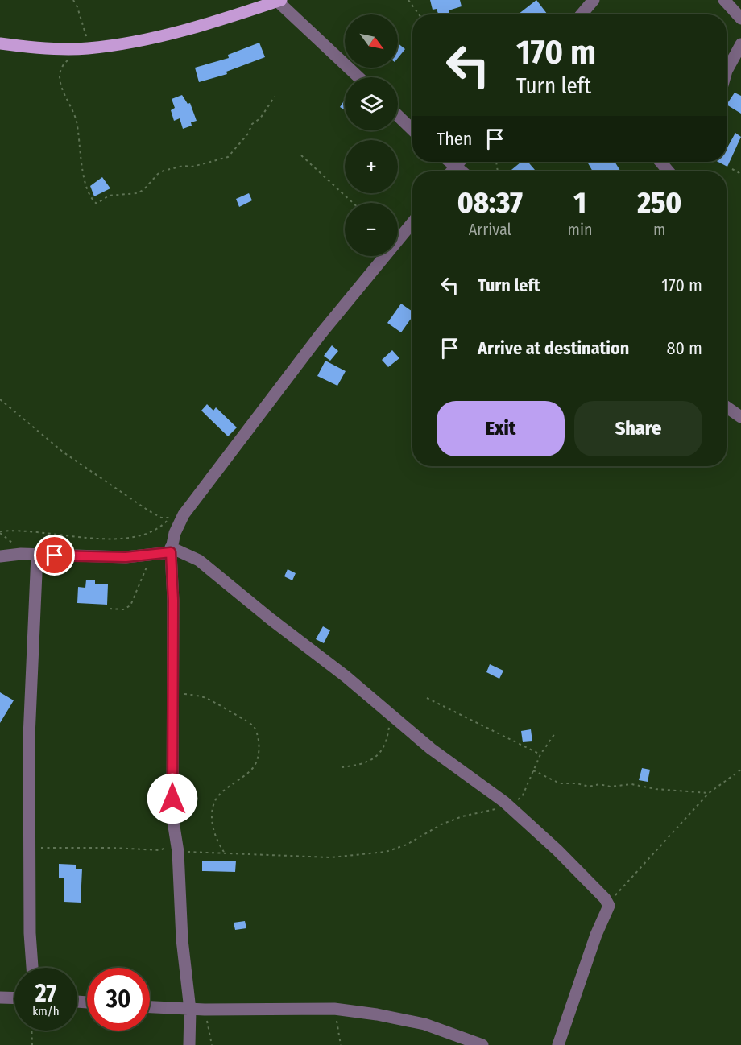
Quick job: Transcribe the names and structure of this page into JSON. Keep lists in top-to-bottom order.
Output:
{
  "north": "bottom right",
  "page": {
    "map_buttons": ["+", "−"],
    "turn": ["170 m", "Turn left"],
    "then": "Then",
    "eta": [
      "08:37",
      "Arrival",
      "1",
      "min",
      "250",
      "m"
    ],
    "list": [
      {
        "name": "Turn left",
        "value": "170 m"
      },
      {
        "name": "Arrive at destination",
        "value": "80 m"
      }
    ],
    "buttons": ["Exit", "Share"],
    "speed": "27 km/h",
    "limit": "30"
  }
}
